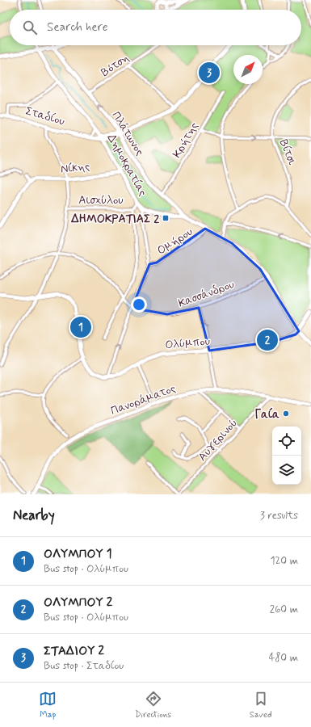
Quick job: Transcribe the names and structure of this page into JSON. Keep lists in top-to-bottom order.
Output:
{
  "streets": {
    "street": [
      "Βότση",
      "Σταδίου",
      "Πλάτωνος",
      "Κρήτης",
      "Βίτσι",
      "Δημοκρατίας",
      "Νίκης",
      "Αισχύλου",
      "Ομήρου",
      "Κασσάνδρου",
      "Ολύμπου",
      "Πανοράματος",
      "Αυγερινού"
    ]
  },
  "crossings": [
    ["Βότση", "Πλάτωνος"],
    ["Σταδίου", "Πλάτωνος"],
    ["Σταδίου", "Δημοκρατίας"],
    ["Πλάτωνος", "Κρήτης"],
    ["Πλάτωνος", "Δημοκρατίας"],
    ["Δημοκρατίας", "Νίκης"],
    ["Δημοκρατίας", "Ομήρου"],
    ["Δημοκρατίας", "Κασσάνδρου"],
    ["Δημοκρατίας", "Ολύμπου"],
    ["Πανοράματος", "Αυγερινού"]
  ],
  "places": {
    "transit": ["ΔΗΜΟΚΡΑΤΙΑΣ 2"],
    "other": ["Γαία"]
  },
  "north": "top right",
  "page": {
    "search": "Search here",
    "pins": ["3", "1", "2"],
    "heading": ["Nearby", "3 results"],
    "list": [
      {
        "mark": "1",
        "name": "ΟΛΥΜΠΟΥ 1",
        "note": "Bus stop · Ολύμπου",
        "value": "120 m"
      },
      {
        "mark": "2",
        "name": "ΟΛΥΜΠΟΥ 2",
        "note": "Bus stop · Ολύμπου",
        "value": "260 m"
      },
      {
        "mark": "3",
        "name": "ΣΤΑΔΙΟΥ 2",
        "note": "Bus stop · Σταδίου",
        "value": "480 m"
      }
    ],
    "nav": ["Map", "Directions", "Saved"]
  }
}
